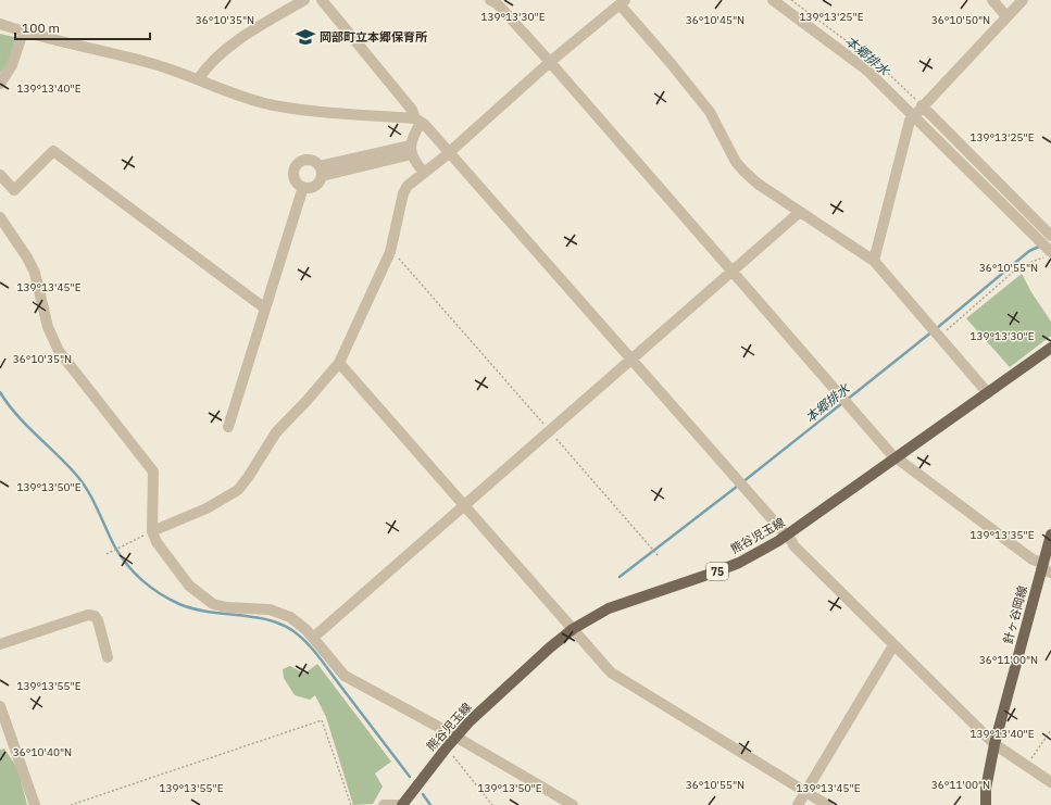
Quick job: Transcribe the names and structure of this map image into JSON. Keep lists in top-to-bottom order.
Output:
{
  "streets": {
    "main road": ["熊谷児玉線", "75", "針ヶ谷岡線"]
  },
  "water": ["本郷排水"],
  "places": {
    "school or university": ["岡部町立本郷保育所"]
  },
  "scale_bar": "100 m",
  "coordinates": [
    "139°13'30\"E",
    "139°13'25\"E",
    "36°10'35\"N",
    "36°10'45\"N",
    "36°10'50\"N",
    "139°13'40\"E",
    "36°10'55\"N",
    "139°13'45\"E",
    "139°13'50\"E",
    "139°13'35\"E",
    "36°11'00\"N",
    "139°13'55\"E",
    "36°10'40\"N"
  ]
}
